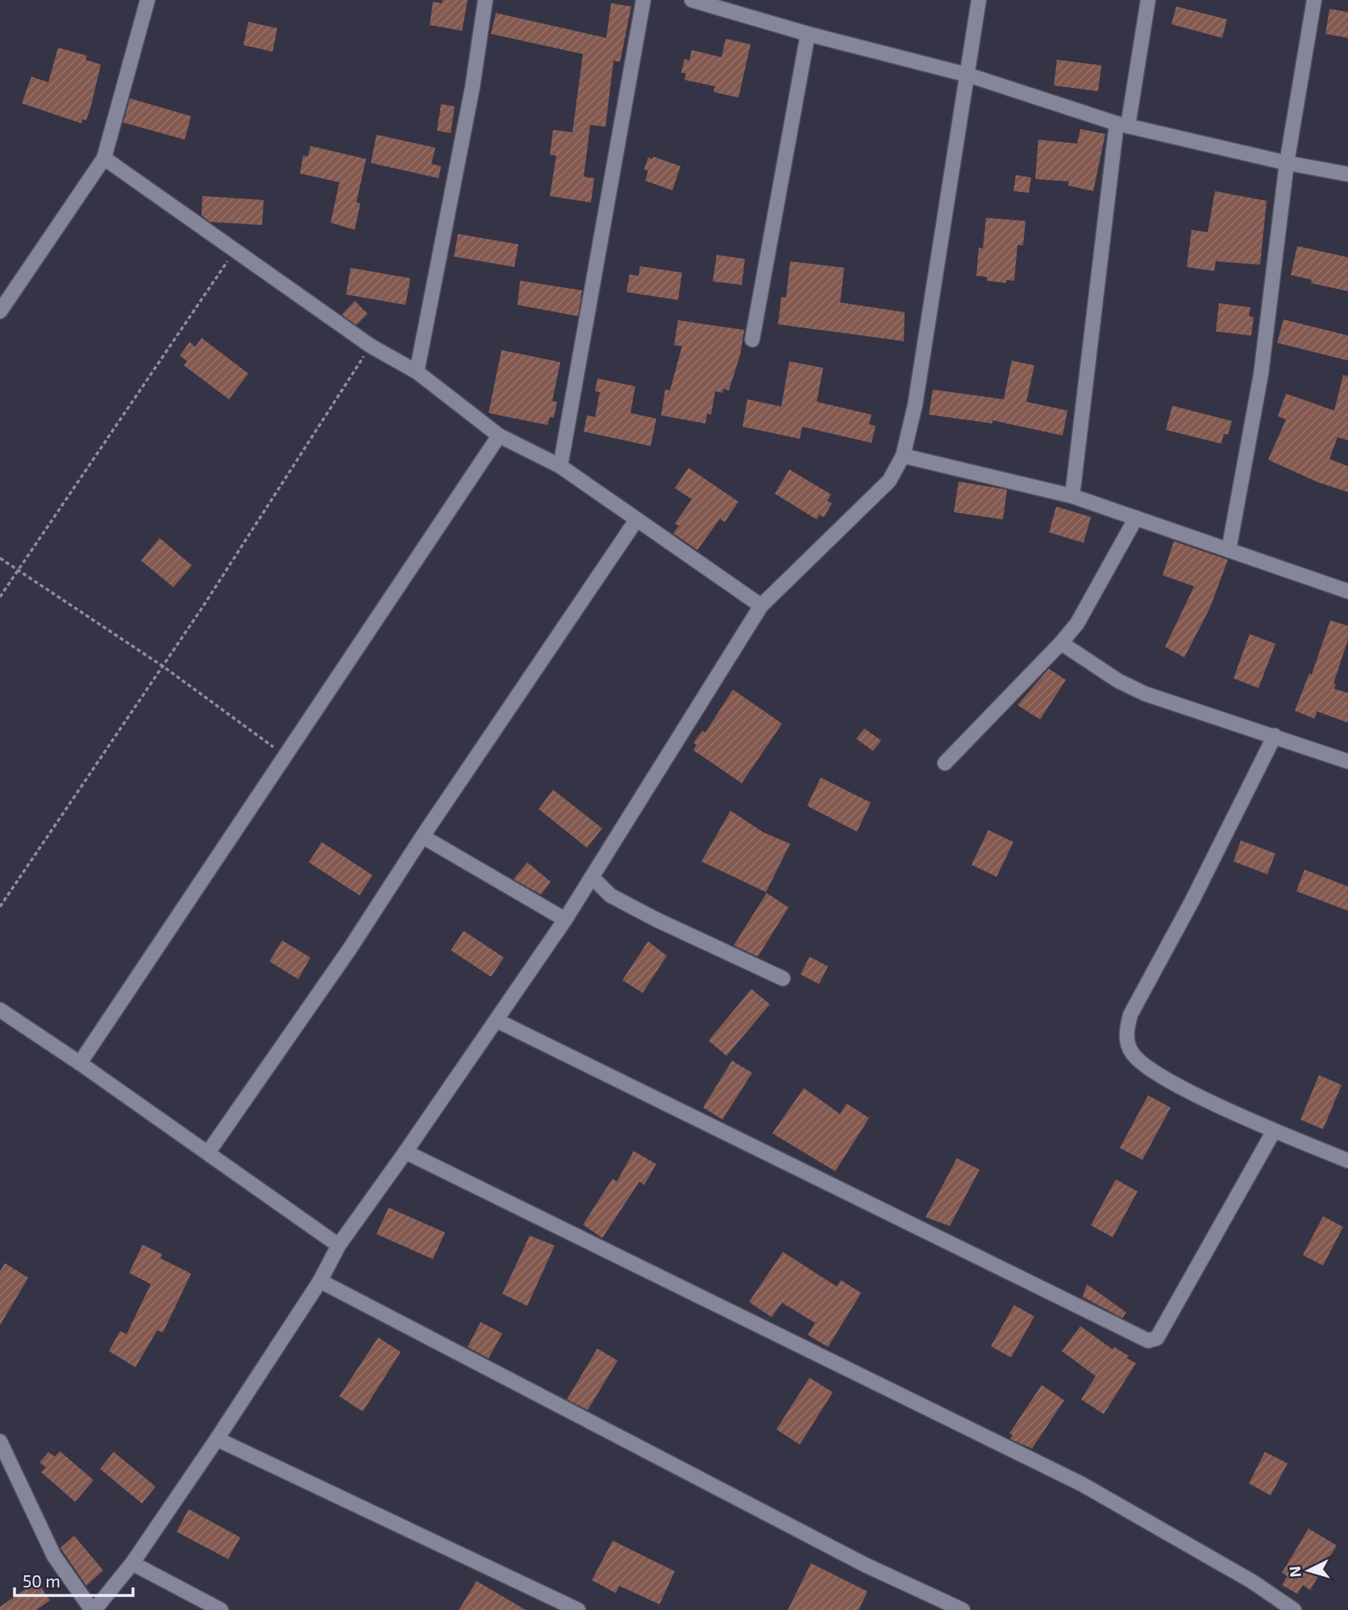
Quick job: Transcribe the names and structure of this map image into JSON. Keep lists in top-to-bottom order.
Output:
{
  "scale_bar": "50 m",
  "north": "left"
}
